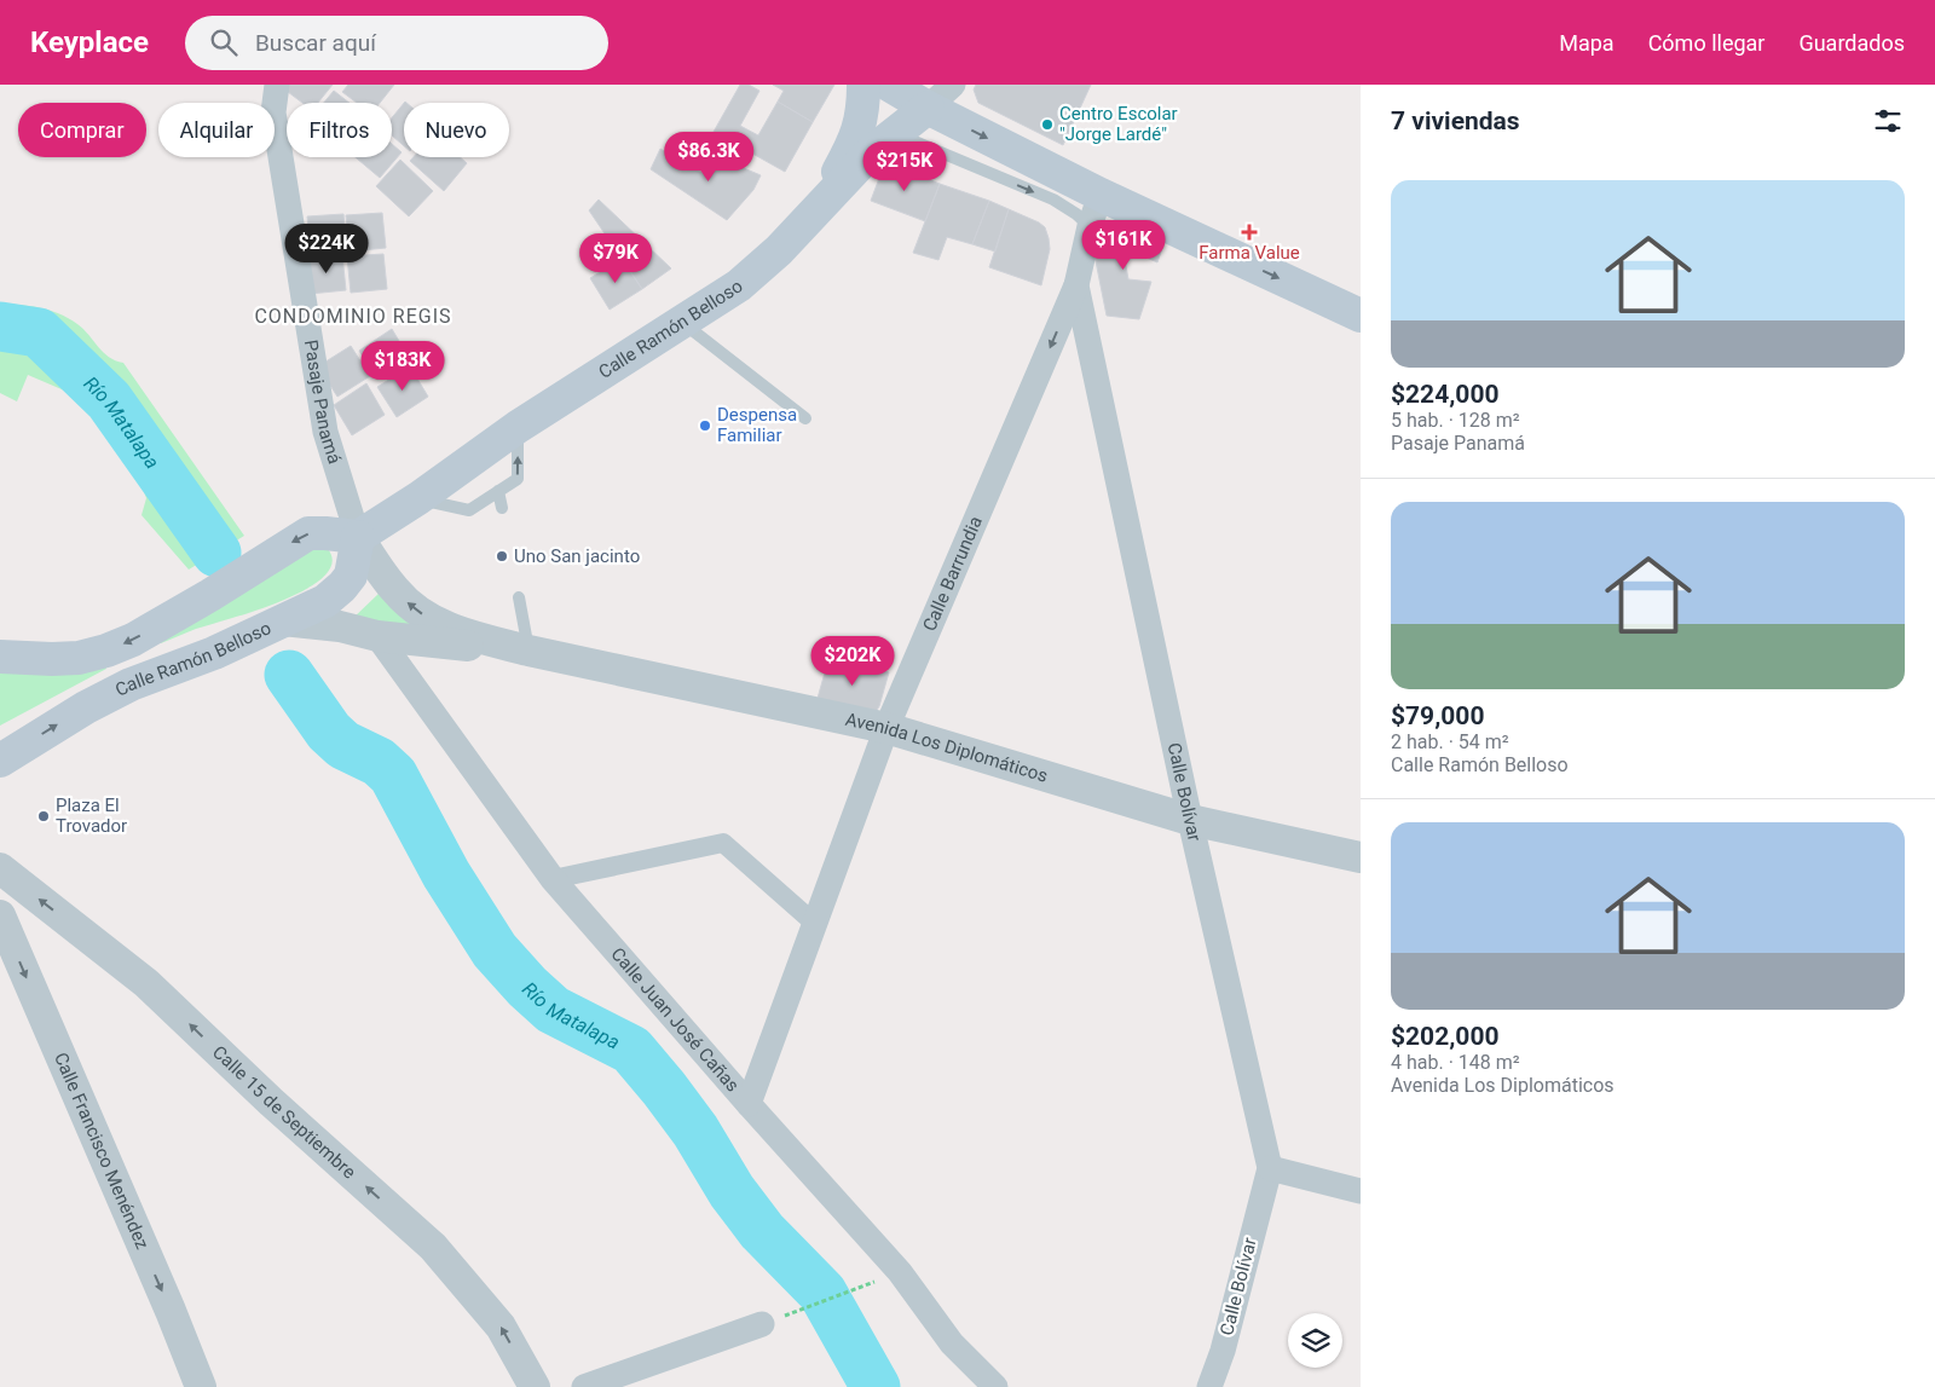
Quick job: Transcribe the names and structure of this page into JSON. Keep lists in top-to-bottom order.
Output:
{
  "streets": {
    "main road": ["Calle Ramón Belloso"],
    "street": [
      "Pasaje Panamá",
      "Calle Barrundia",
      "Avenida Los Diplomáticos",
      "Calle Bolívar",
      "Calle Juan José Cañas",
      "Calle 15 de Septiembre",
      "Calle Francisco Menéndez"
    ]
  },
  "crossings": [
    ["Calle Ramón Belloso", "Pasaje Panamá"],
    ["Calle Ramón Belloso", "Avenida Los Diplomáticos"],
    ["Pasaje Panamá", "Avenida Los Diplomáticos"],
    ["Calle Barrundia", "Avenida Los Diplomáticos"],
    ["Calle Barrundia", "Calle Bolívar"],
    ["Calle Barrundia", "Calle Juan José Cañas"],
    ["Avenida Los Diplomáticos", "Calle Bolívar"],
    ["Avenida Los Diplomáticos", "Calle Juan José Cañas"]
  ],
  "one_way": ["Calle Barrundia", "Calle 15 de Septiembre", "Calle Francisco Menéndez"],
  "districts": ["CONDOMINIO REGIS"],
  "water": ["Río Matalapa"],
  "places": {
    "other": [
      "Centro Escolar \"Jorge Lardé\"",
      "Despensa Familiar",
      "Uno San jacinto",
      "Plaza El Trovador"
    ],
    "health": ["Farma Value"]
  },
  "page": {
    "header": "Keyplace",
    "search": "Buscar aquí",
    "nav": ["Mapa", "Cómo llegar", "Guardados"],
    "heading": "7 viviendas",
    "chip": [
      "Comprar",
      "Alquilar",
      "Filtros",
      "Nuevo"
    ],
    "price": [
      "$86.3K",
      "$215K",
      "$161K",
      "$224K",
      "$79K",
      "$183K",
      "$202K"
    ],
    "list": [
      {
        "name": "$224,000",
        "note": "5 hab. · 128 m² · Pasaje Panamá"
      },
      {
        "name": "$79,000",
        "note": "2 hab. · 54 m² · Calle Ramón Belloso"
      },
      {
        "name": "$202,000",
        "note": "4 hab. · 148 m² · Avenida Los Diplomáticos"
      }
    ]
  }
}
